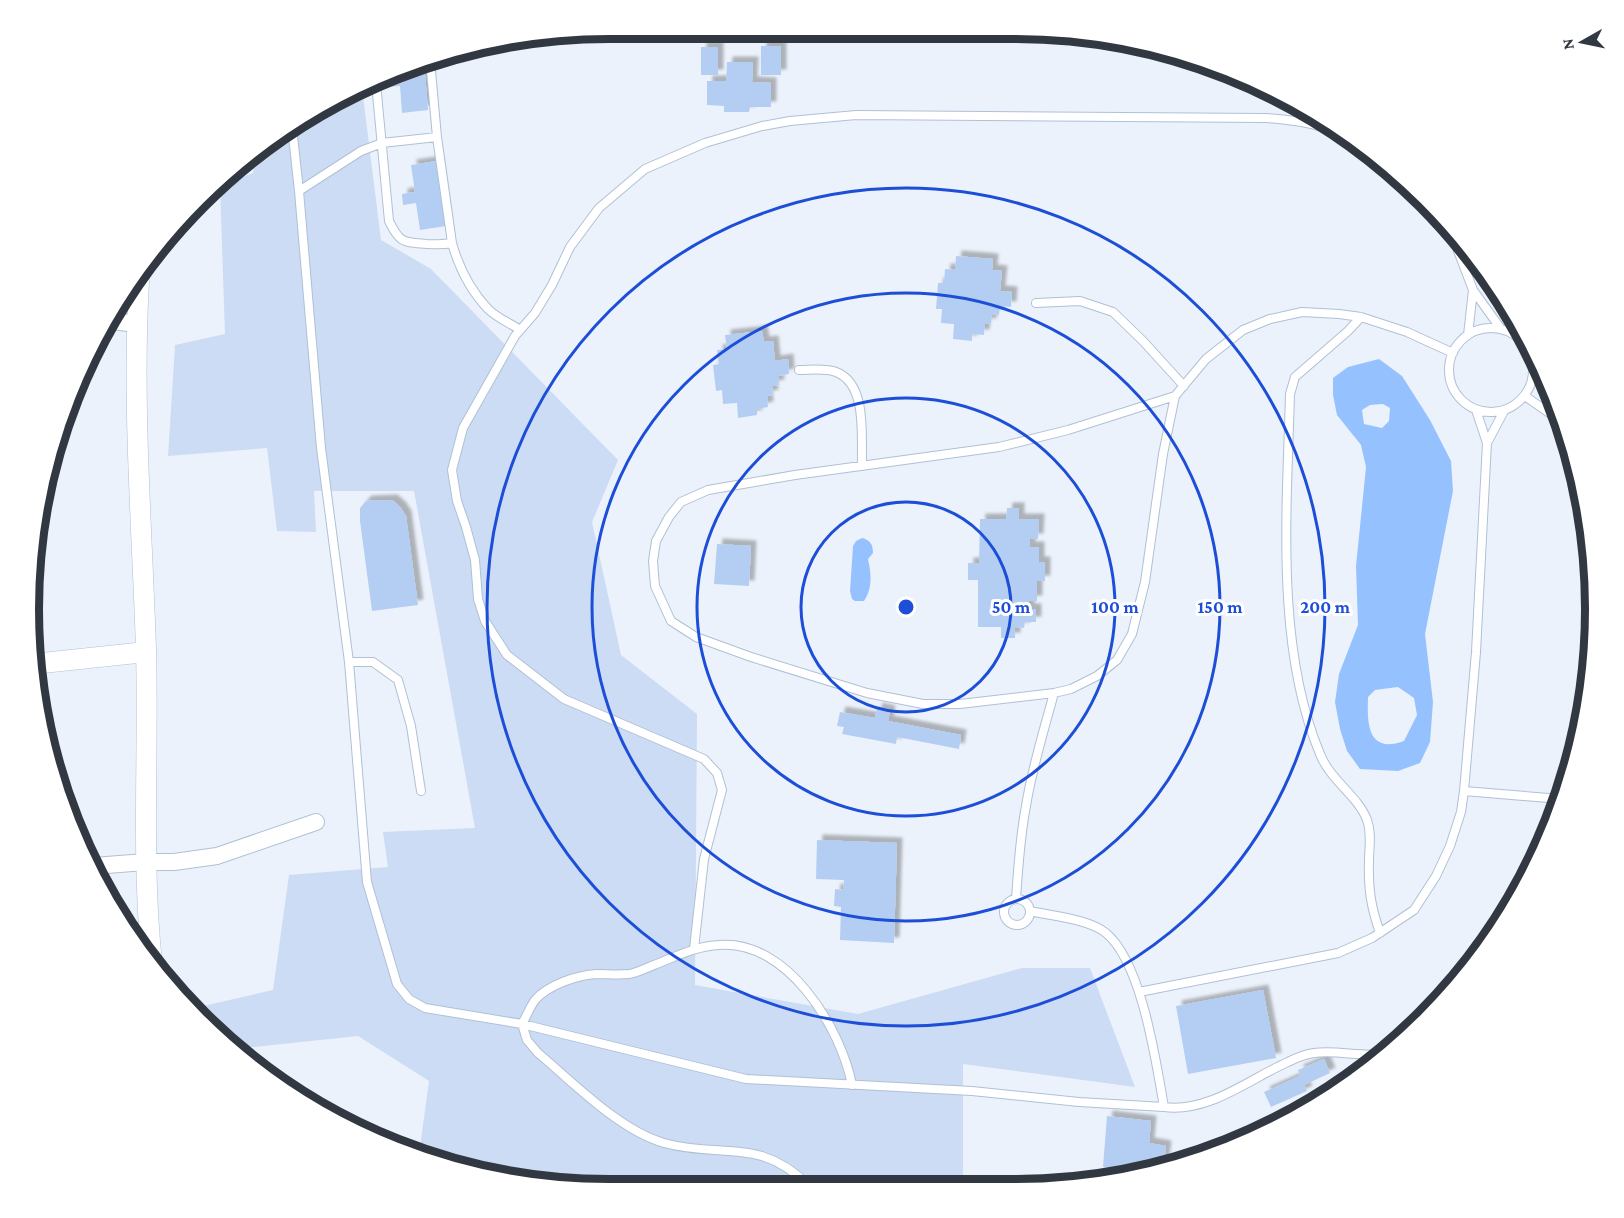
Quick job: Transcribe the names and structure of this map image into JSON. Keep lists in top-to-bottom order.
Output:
{
  "north": "left",
  "rings": [
    "50 m",
    "100 m",
    "150 m",
    "200 m"
  ]
}
